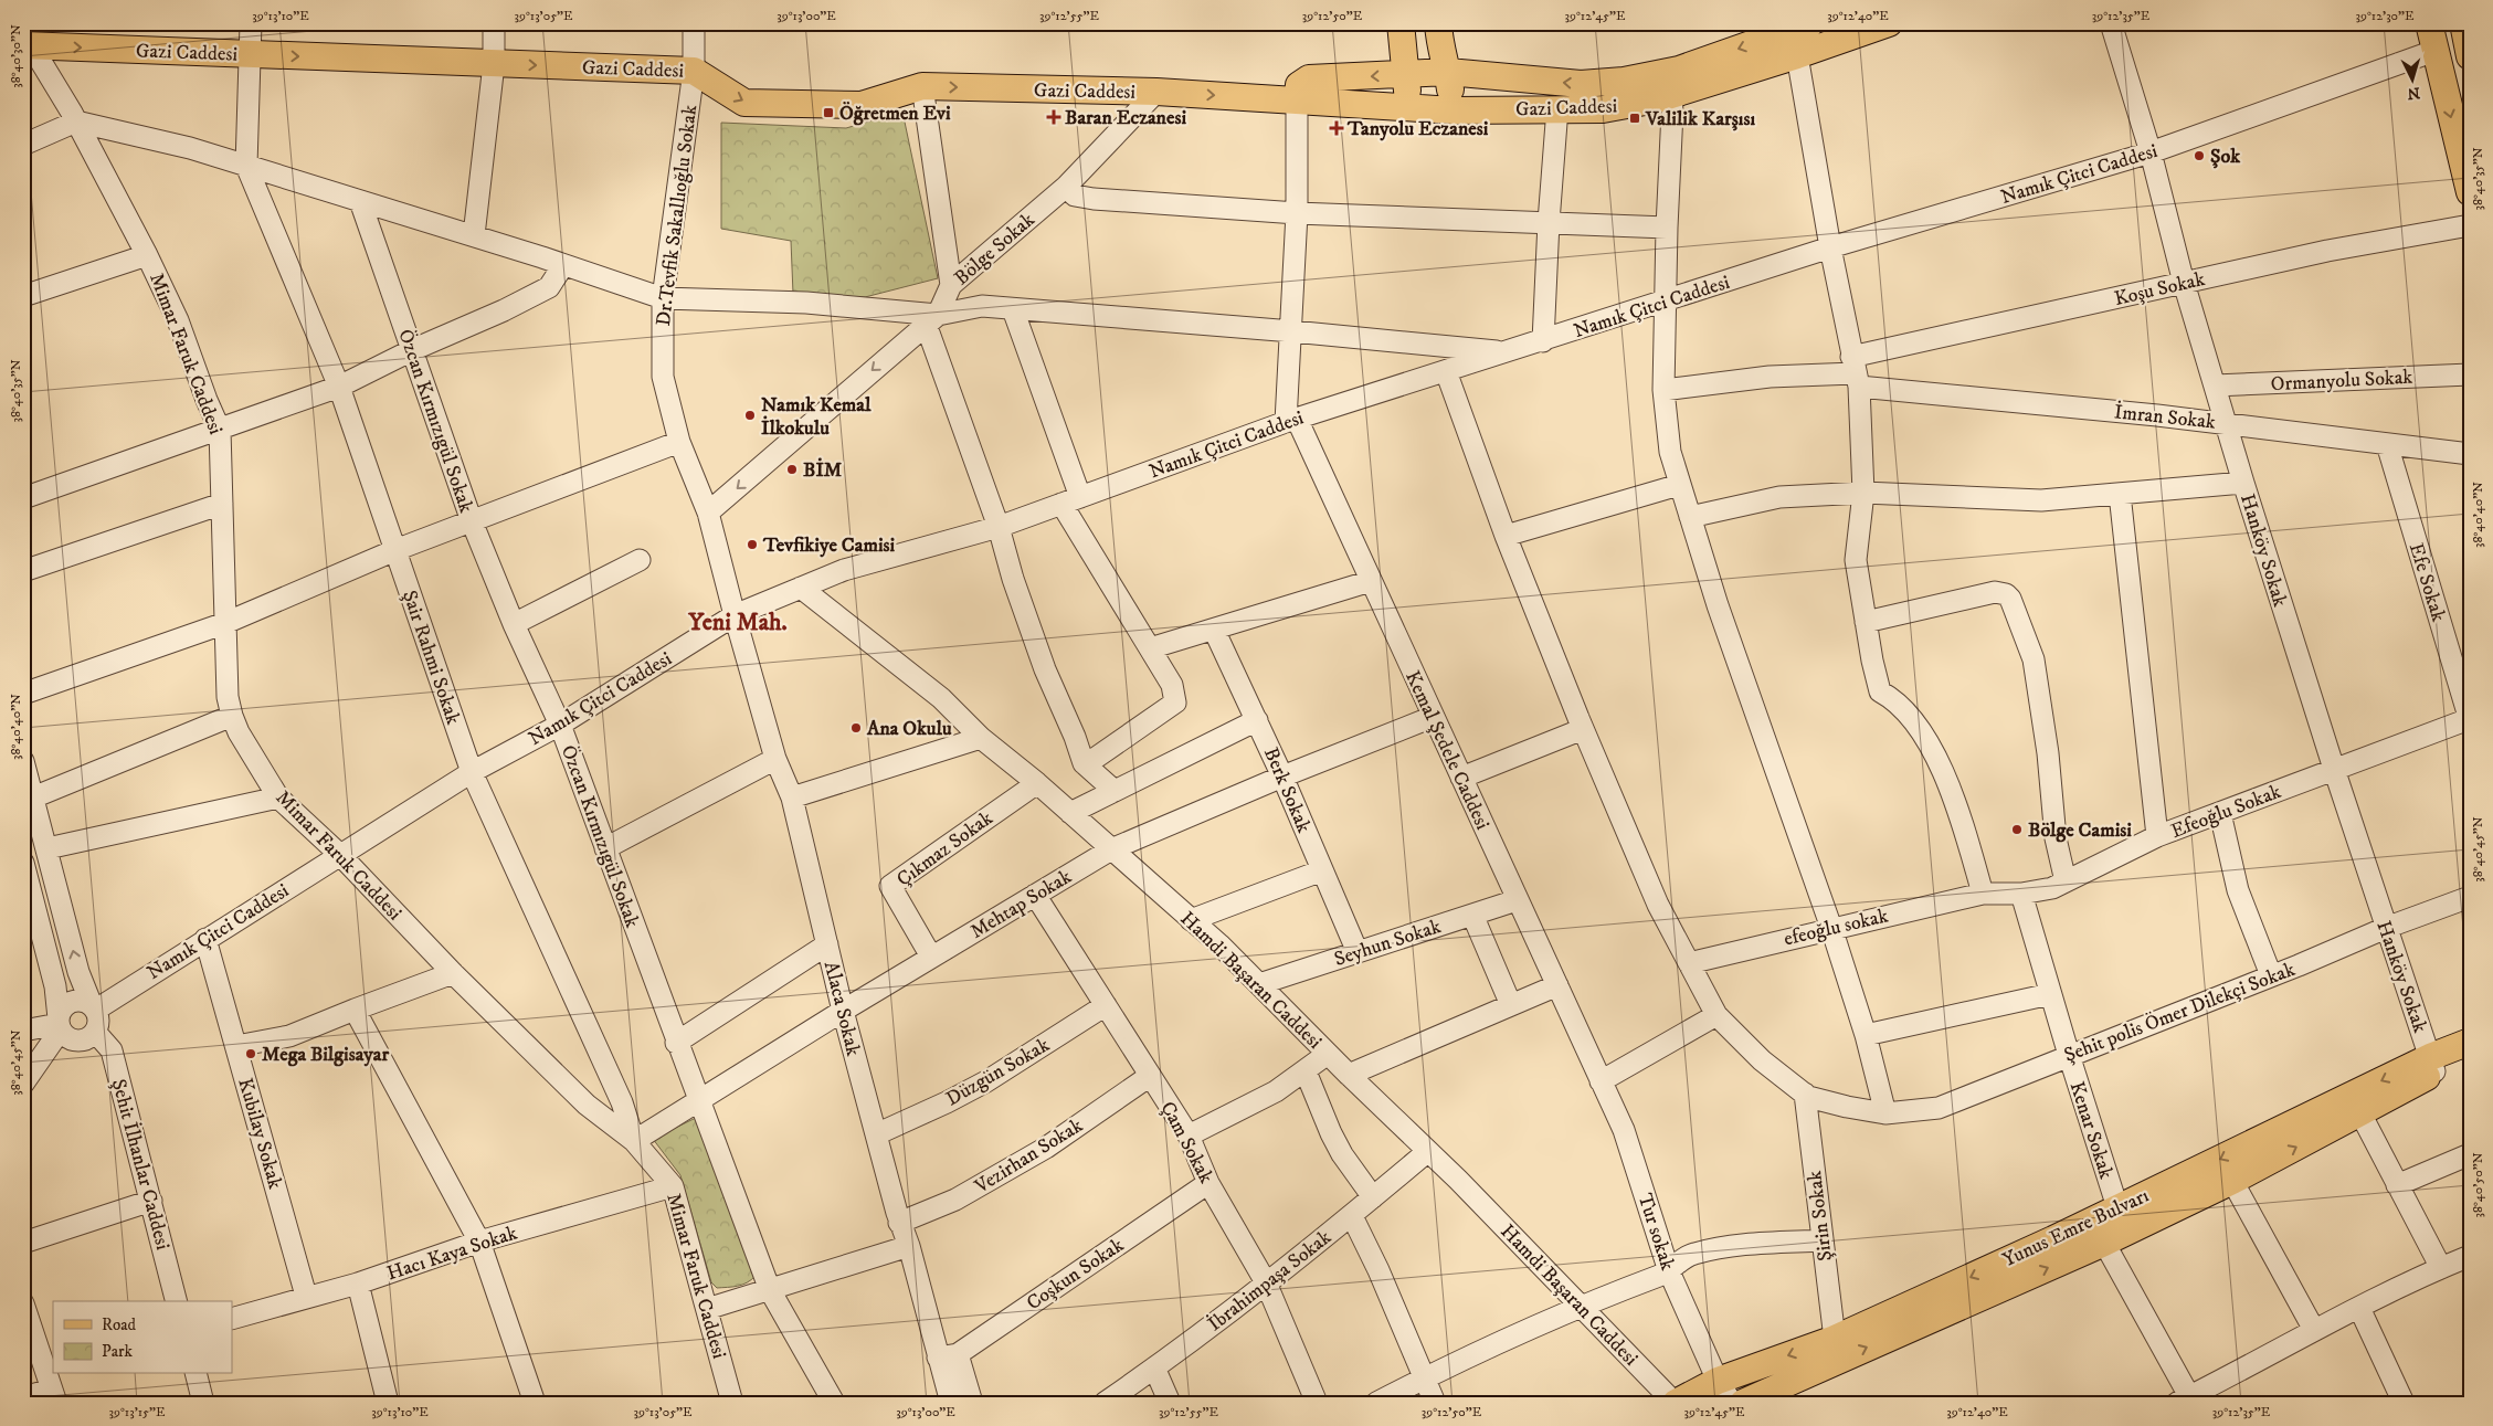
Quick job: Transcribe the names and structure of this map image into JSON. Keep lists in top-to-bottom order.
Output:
{
  "streets": {
    "main road": ["Gazi Caddesi", "Yunus Emre Bulvarı"],
    "street": [
      "Namık Çitci Caddesi",
      "Dr.Tevfik Sakallıoğlu Sokak",
      "Bölge Sokak",
      "Koşu Sokak",
      "Mimar Faruk Caddesi",
      "Ormanyolu Sokak",
      "İmran Sokak",
      "Özcan Kırmızıgül Sokak",
      "Hanköy Sokak",
      "Efe Sokak",
      "Şair Rahmi Sokak",
      "Kemal Şedele Caddesi",
      "Berk Sokak",
      "Efeoğlu Sokak",
      "Çıkmaz Sokak",
      "Mehtap Sokak",
      "efeoğlu sokak",
      "Seyhun Sokak",
      "Hamdi Başaran Caddesi",
      "Alaca Sokak",
      "Şehit polis Ömer Dilekçi Sokak",
      "Düzgün Sokak",
      "Kenar Sokak",
      "Kubilay Sokak",
      "Çam Sokak",
      "Vezirhan Sokak",
      "Şehit İlhanlar Caddesi",
      "Şirin Sokak",
      "Tur sokak",
      "Hacı Kaya Sokak",
      "Coşkun Sokak",
      "İbrahimpaşa Sokak"
    ]
  },
  "crossings": [
    ["Gazi Caddesi", "Dr.Tevfik Sakallıoğlu Sokak"],
    ["Gazi Caddesi", "Bölge Sokak"],
    ["Gazi Caddesi", "Mimar Faruk Caddesi"],
    ["Namık Çitci Caddesi", "Dr.Tevfik Sakallıoğlu Sokak"],
    ["Namık Çitci Caddesi", "Mimar Faruk Caddesi"],
    ["Namık Çitci Caddesi", "Özcan Kırmızıgül Sokak"],
    ["Namık Çitci Caddesi", "Hanköy Sokak"],
    ["Namık Çitci Caddesi", "Şair Rahmi Sokak"],
    ["Namık Çitci Caddesi", "Kemal Şedele Caddesi"],
    ["Namık Çitci Caddesi", "Hamdi Başaran Caddesi"],
    ["Namık Çitci Caddesi", "Alaca Sokak"],
    ["Namık Çitci Caddesi", "Şehit polis Ömer Dilekçi Sokak"],
    ["Namık Çitci Caddesi", "Kubilay Sokak"],
    ["Namık Çitci Caddesi", "Şehit İlhanlar Caddesi"],
    ["Dr.Tevfik Sakallıoğlu Sokak", "Bölge Sokak"],
    ["Dr.Tevfik Sakallıoğlu Sokak", "Alaca Sokak"],
    ["Koşu Sokak", "İmran Sokak"],
    ["Koşu Sokak", "Hanköy Sokak"],
    ["Mimar Faruk Caddesi", "Şair Rahmi Sokak"],
    ["Mimar Faruk Caddesi", "Mehtap Sokak"],
    ["Mimar Faruk Caddesi", "Hacı Kaya Sokak"],
    ["Ormanyolu Sokak", "Hanköy Sokak"],
    ["İmran Sokak", "Hanköy Sokak"],
    ["İmran Sokak", "Efe Sokak"],
    ["Özcan Kırmızıgül Sokak", "Mehtap Sokak"],
    ["Hanköy Sokak", "Efeoğlu Sokak"],
    ["Hanköy Sokak", "Şehit polis Ömer Dilekçi Sokak"],
    ["Hanköy Sokak", "Yunus Emre Bulvarı"],
    ["Efe Sokak", "Efeoğlu Sokak"],
    ["Şair Rahmi Sokak", "Mehtap Sokak"],
    ["Kemal Şedele Caddesi", "Mehtap Sokak"],
    ["Kemal Şedele Caddesi", "Seyhun Sokak"],
    ["Kemal Şedele Caddesi", "Tur sokak"],
    ["Berk Sokak", "Mehtap Sokak"],
    ["Berk Sokak", "Seyhun Sokak"],
    ["Efeoğlu Sokak", "efeoğlu sokak"],
    ["Efeoğlu Sokak", "Kenar Sokak"],
    ["Çıkmaz Sokak", "Mehtap Sokak"],
    ["Çıkmaz Sokak", "Hamdi Başaran Caddesi"],
    ["Mehtap Sokak", "Hamdi Başaran Caddesi"],
    ["Mehtap Sokak", "Alaca Sokak"],
    ["Mehtap Sokak", "Çam Sokak"],
    ["efeoğlu sokak", "Şehit polis Ömer Dilekçi Sokak"],
    ["Seyhun Sokak", "Hamdi Başaran Caddesi"],
    ["Hamdi Başaran Caddesi", "Yunus Emre Bulvarı"],
    ["Hamdi Başaran Caddesi", "İbrahimpaşa Sokak"],
    ["Alaca Sokak", "Düzgün Sokak"],
    ["Alaca Sokak", "Vezirhan Sokak"],
    ["Alaca Sokak", "Coşkun Sokak"],
    ["Şehit polis Ömer Dilekçi Sokak", "Kenar Sokak"],
    ["Şehit polis Ömer Dilekçi Sokak", "Şirin Sokak"],
    ["Düzgün Sokak", "Çam Sokak"],
    ["Kenar Sokak", "Yunus Emre Bulvarı"],
    ["Kubilay Sokak", "Hacı Kaya Sokak"],
    ["Çam Sokak", "Vezirhan Sokak"],
    ["Çam Sokak", "Coşkun Sokak"],
    ["Çam Sokak", "İbrahimpaşa Sokak"],
    ["Şirin Sokak", "Yunus Emre Bulvarı"],
    ["Yunus Emre Bulvarı", "Tur sokak"]
  ],
  "one_way": ["Bölge Sokak"],
  "districts": ["Yeni Mah."],
  "places": {
    "transit": ["Öğretmen Evi", "Valilik Karşısı"],
    "health": ["Baran Eczanesi", "Tanyolu Eczanesi"],
    "other": [
      "Şok",
      "Namık Kemal İlkokulu",
      "BİM",
      "Tevfikiye Camisi",
      "Ana Okulu",
      "Bölge Camisi",
      "Mega Bilgisayar"
    ]
  },
  "legend": ["Road", "Park"],
  "north": "bottom",
  "coordinates": [
    "39°13'10\"E",
    "39°13'05\"E",
    "39°13'00\"E",
    "39°12'55\"E",
    "39°12'50\"E",
    "39°12'45\"E",
    "39°12'40\"E",
    "39°12'35\"E",
    "39°12'30\"E",
    "38°40'30\"N",
    "38°40'35\"N",
    "38°40'40\"N",
    "38°40'45\"N",
    "38°40'50\"N",
    "39°13'15\"E"
  ]
}
